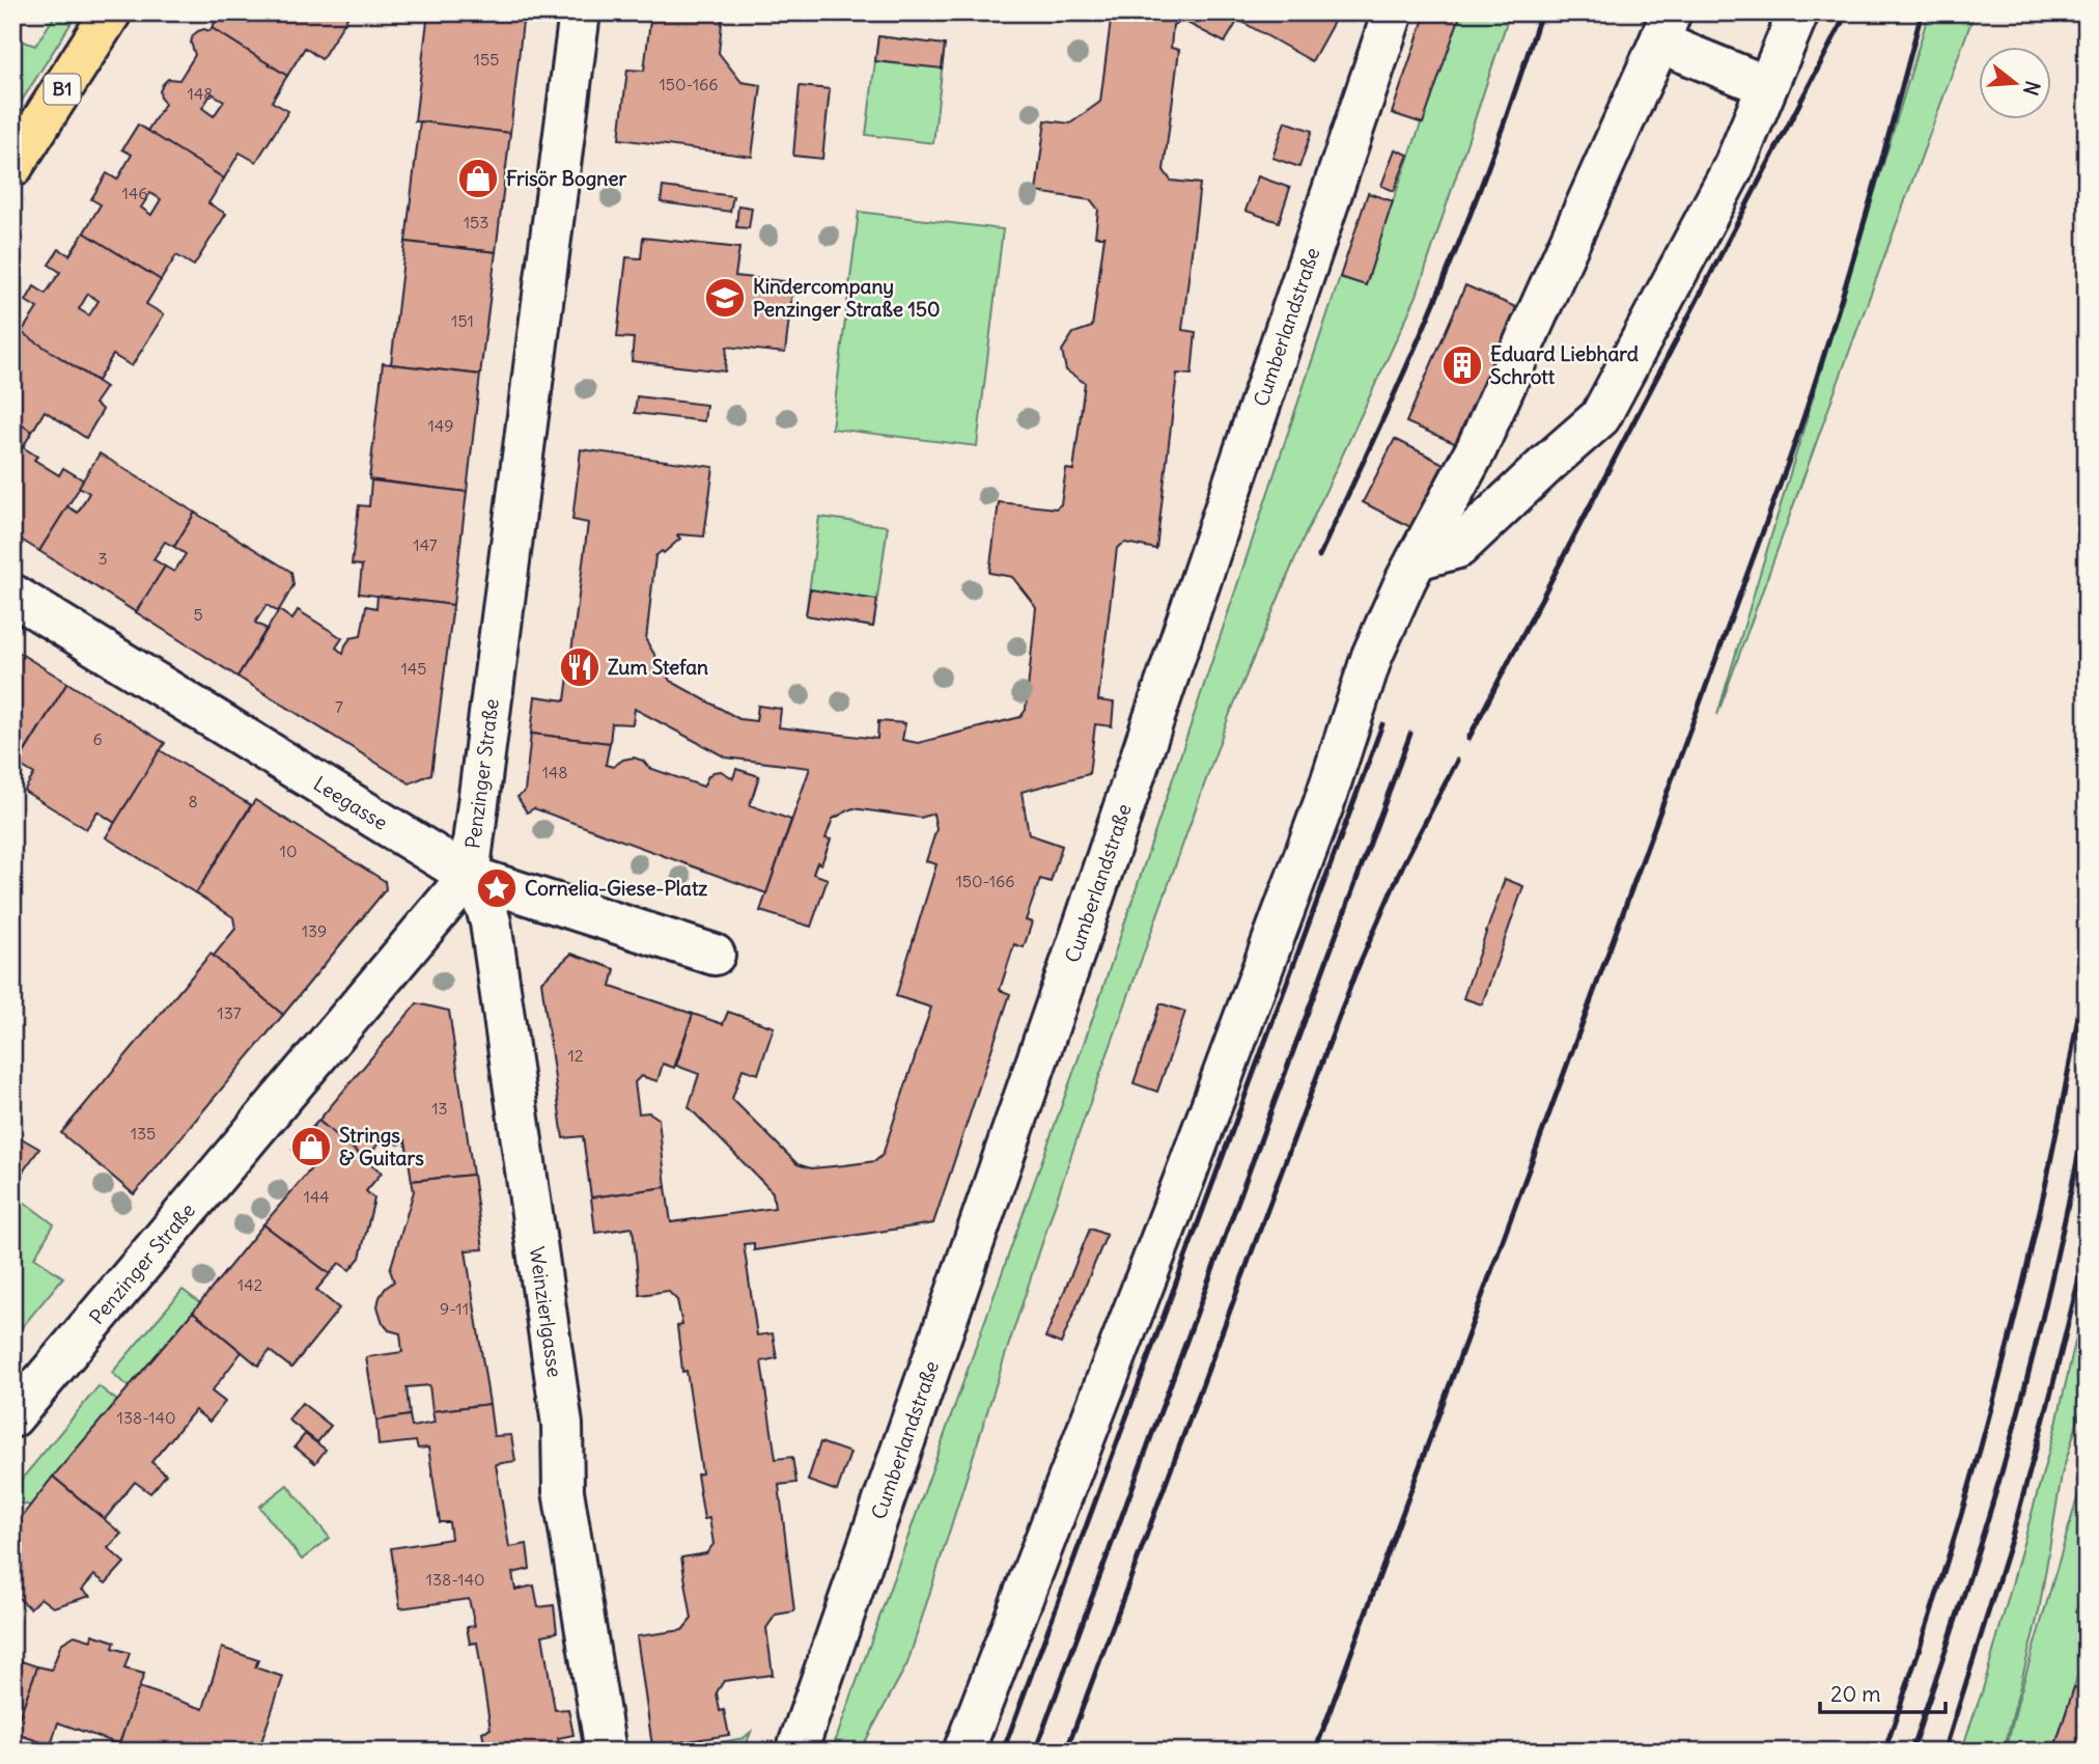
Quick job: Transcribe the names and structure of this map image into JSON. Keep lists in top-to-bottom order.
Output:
{
  "streets": {
    "main road": ["B1"],
    "street": [
      "Cumberlandstraße",
      "Penzinger Straße",
      "Leegasse",
      "Weinzierlgasse"
    ]
  },
  "crossings": [
    ["Penzinger Straße", "Leegasse"],
    ["Penzinger Straße", "Weinzierlgasse"],
    ["Leegasse", "Weinzierlgasse"]
  ],
  "places": {
    "shop": ["Frisör Bogner", "Strings & Guitars"],
    "school or university": ["Kindercompany Penzinger Straße 150"],
    "building": ["Eduard Liebhard Schrott"],
    "restaurant": ["Zum Stefan"],
    "place": ["Cornelia-Giese-Platz"]
  },
  "house_numbers": [
    "155",
    "150-166",
    "148",
    "146",
    "153",
    "151",
    "149",
    "147",
    "3",
    "5",
    "145",
    "7",
    "6",
    "148",
    "8",
    "10",
    "150-166",
    "139",
    "137",
    "12",
    "13",
    "135",
    "144",
    "142",
    "9-11",
    "138-140",
    "138-140"
  ],
  "scale_bar": "20 m",
  "north": "right"
}
